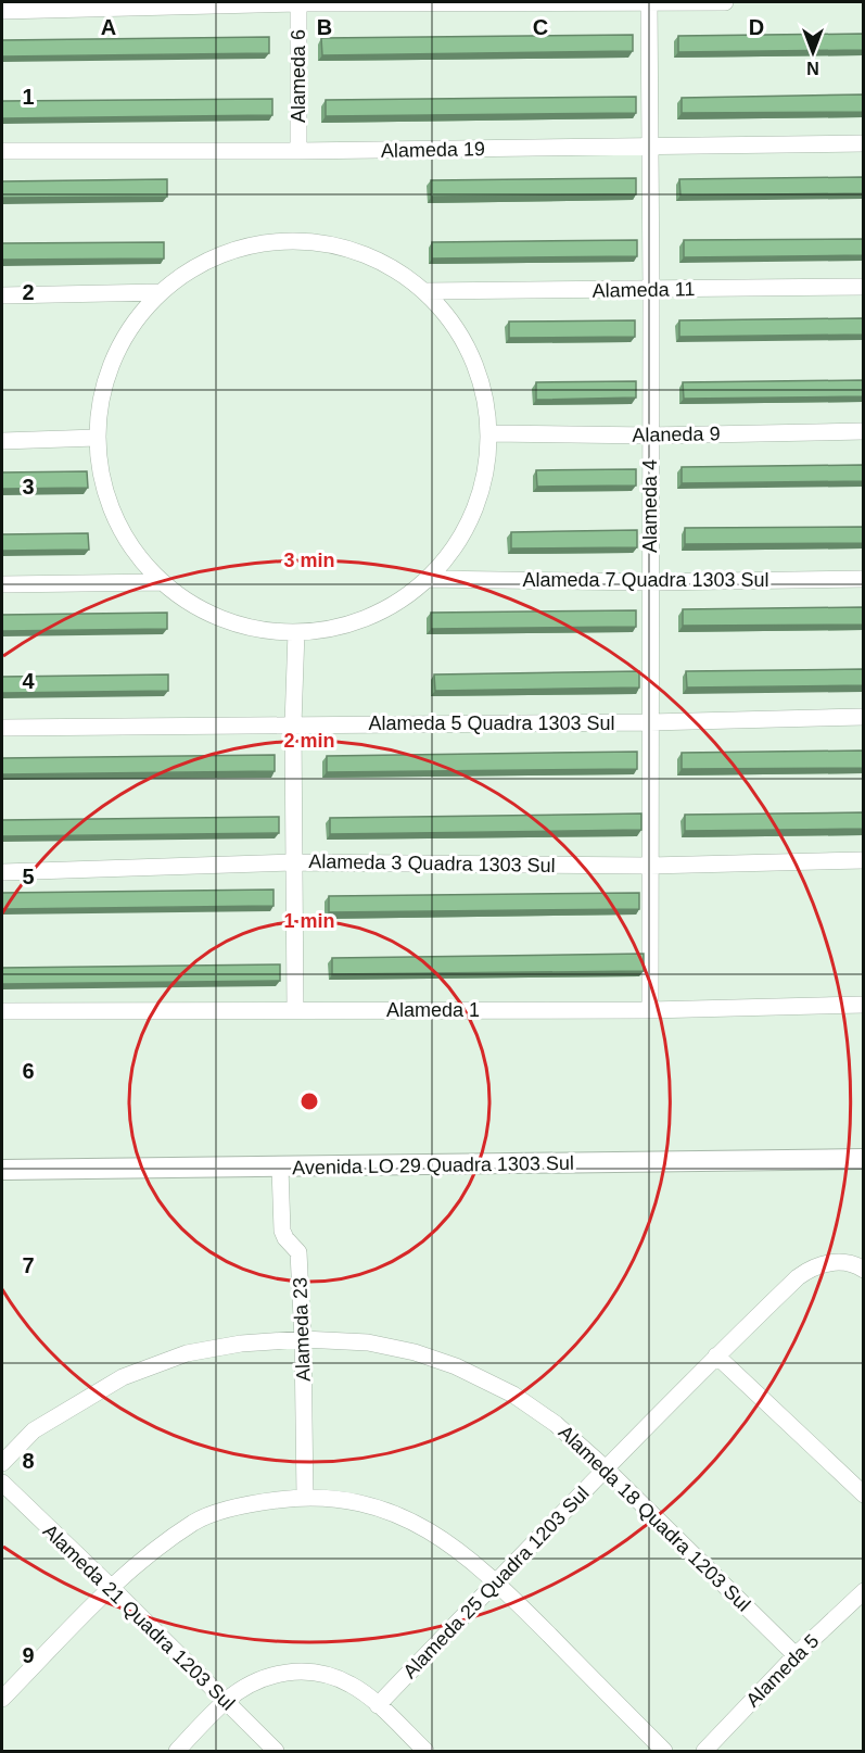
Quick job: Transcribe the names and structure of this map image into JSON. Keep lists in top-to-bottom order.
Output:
{
  "streets": {
    "street": [
      "Alameda 6",
      "Alameda 19",
      "Alameda 11",
      "Alaneda 9",
      "Alameda 4",
      "Alameda 7 Quadra 1303 Sul",
      "Alameda 5 Quadra 1303 Sul",
      "Alameda 3 Quadra 1303 Sul",
      "Alameda 1",
      "Avenida LO 29 Quadra 1303 Sul",
      "Alameda 23",
      "Alameda 18 Quadra 1203 Sul",
      "Alameda 25 Quadra 1203 Sul",
      "Alameda 21 Quadra 1203 Sul",
      "Alameda 5"
    ]
  },
  "crossings": [
    ["Alameda 6", "Alameda 19"],
    ["Alameda 19", "Alameda 4"],
    ["Alameda 11", "Alameda 4"],
    ["Alaneda 9", "Alameda 4"],
    ["Alameda 4", "Alameda 7 Quadra 1303 Sul"],
    ["Alameda 4", "Alameda 5 Quadra 1303 Sul"],
    ["Alameda 4", "Alameda 3 Quadra 1303 Sul"],
    ["Alameda 4", "Alameda 1"],
    ["Avenida LO 29 Quadra 1303 Sul", "Alameda 23"],
    ["Alameda 23", "Alameda 18 Quadra 1203 Sul"],
    ["Alameda 18 Quadra 1203 Sul", "Alameda 25 Quadra 1203 Sul"],
    ["Alameda 18 Quadra 1203 Sul", "Alameda 5"]
  ],
  "north": "bottom",
  "grid": {
    "columns": [
      "A",
      "B",
      "C",
      "D"
    ],
    "rows": [
      "1",
      "2",
      "3",
      "4",
      "5",
      "6",
      "7",
      "8",
      "9"
    ]
  },
  "rings": ["3 min", "2 min", "1 min"]
}
